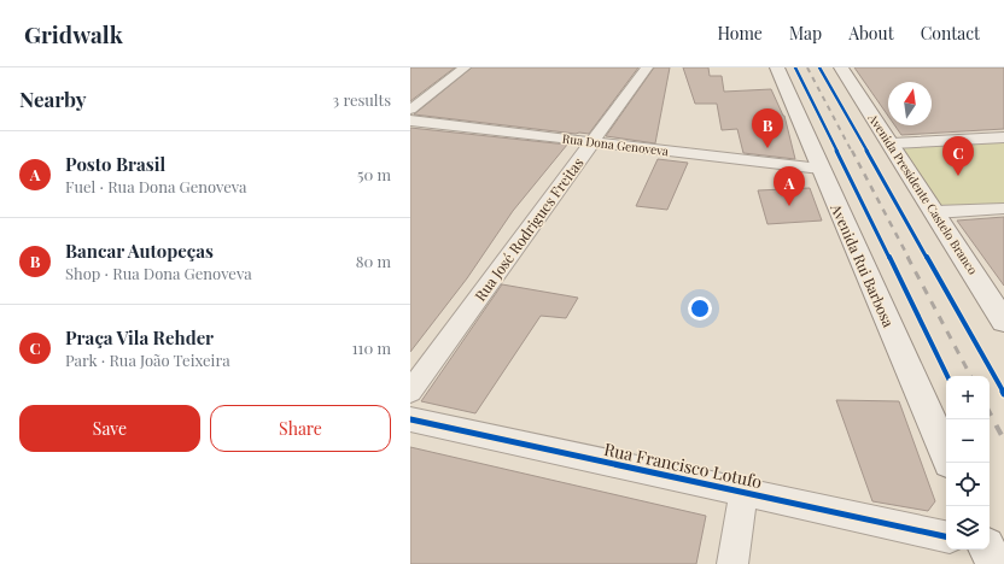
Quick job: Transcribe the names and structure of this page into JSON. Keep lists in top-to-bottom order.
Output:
{
  "streets": {
    "main road": ["Avenida Presidente Castelo Branco", "Avenida Rui Barbosa"],
    "street": ["Rua Dona Genoveva", "Rua José Rodrigues Freitas", "Rua Francisco Lotufo"]
  },
  "crossings": [
    ["Rua Dona Genoveva", "Rua José Rodrigues Freitas"],
    ["Rua Dona Genoveva", "Avenida Rui Barbosa"]
  ],
  "north": "top",
  "page": {
    "header": "Gridwalk",
    "nav": [
      "Home",
      "Map",
      "About",
      "Contact"
    ],
    "heading": ["Nearby", "3 results"],
    "pins": ["B", "C", "A"],
    "list": [
      {
        "mark": "A",
        "name": "Posto Brasil",
        "note": "Fuel · Rua Dona Genoveva",
        "value": "50 m"
      },
      {
        "mark": "B",
        "name": "Bancar Autopeças",
        "note": "Shop · Rua Dona Genoveva",
        "value": "80 m"
      },
      {
        "mark": "C",
        "name": "Praça Vila Rehder",
        "note": "Park · Rua João Teixeira",
        "value": "110 m"
      }
    ],
    "map_buttons": ["+", "−"],
    "buttons": ["Save", "Share"]
  }
}
